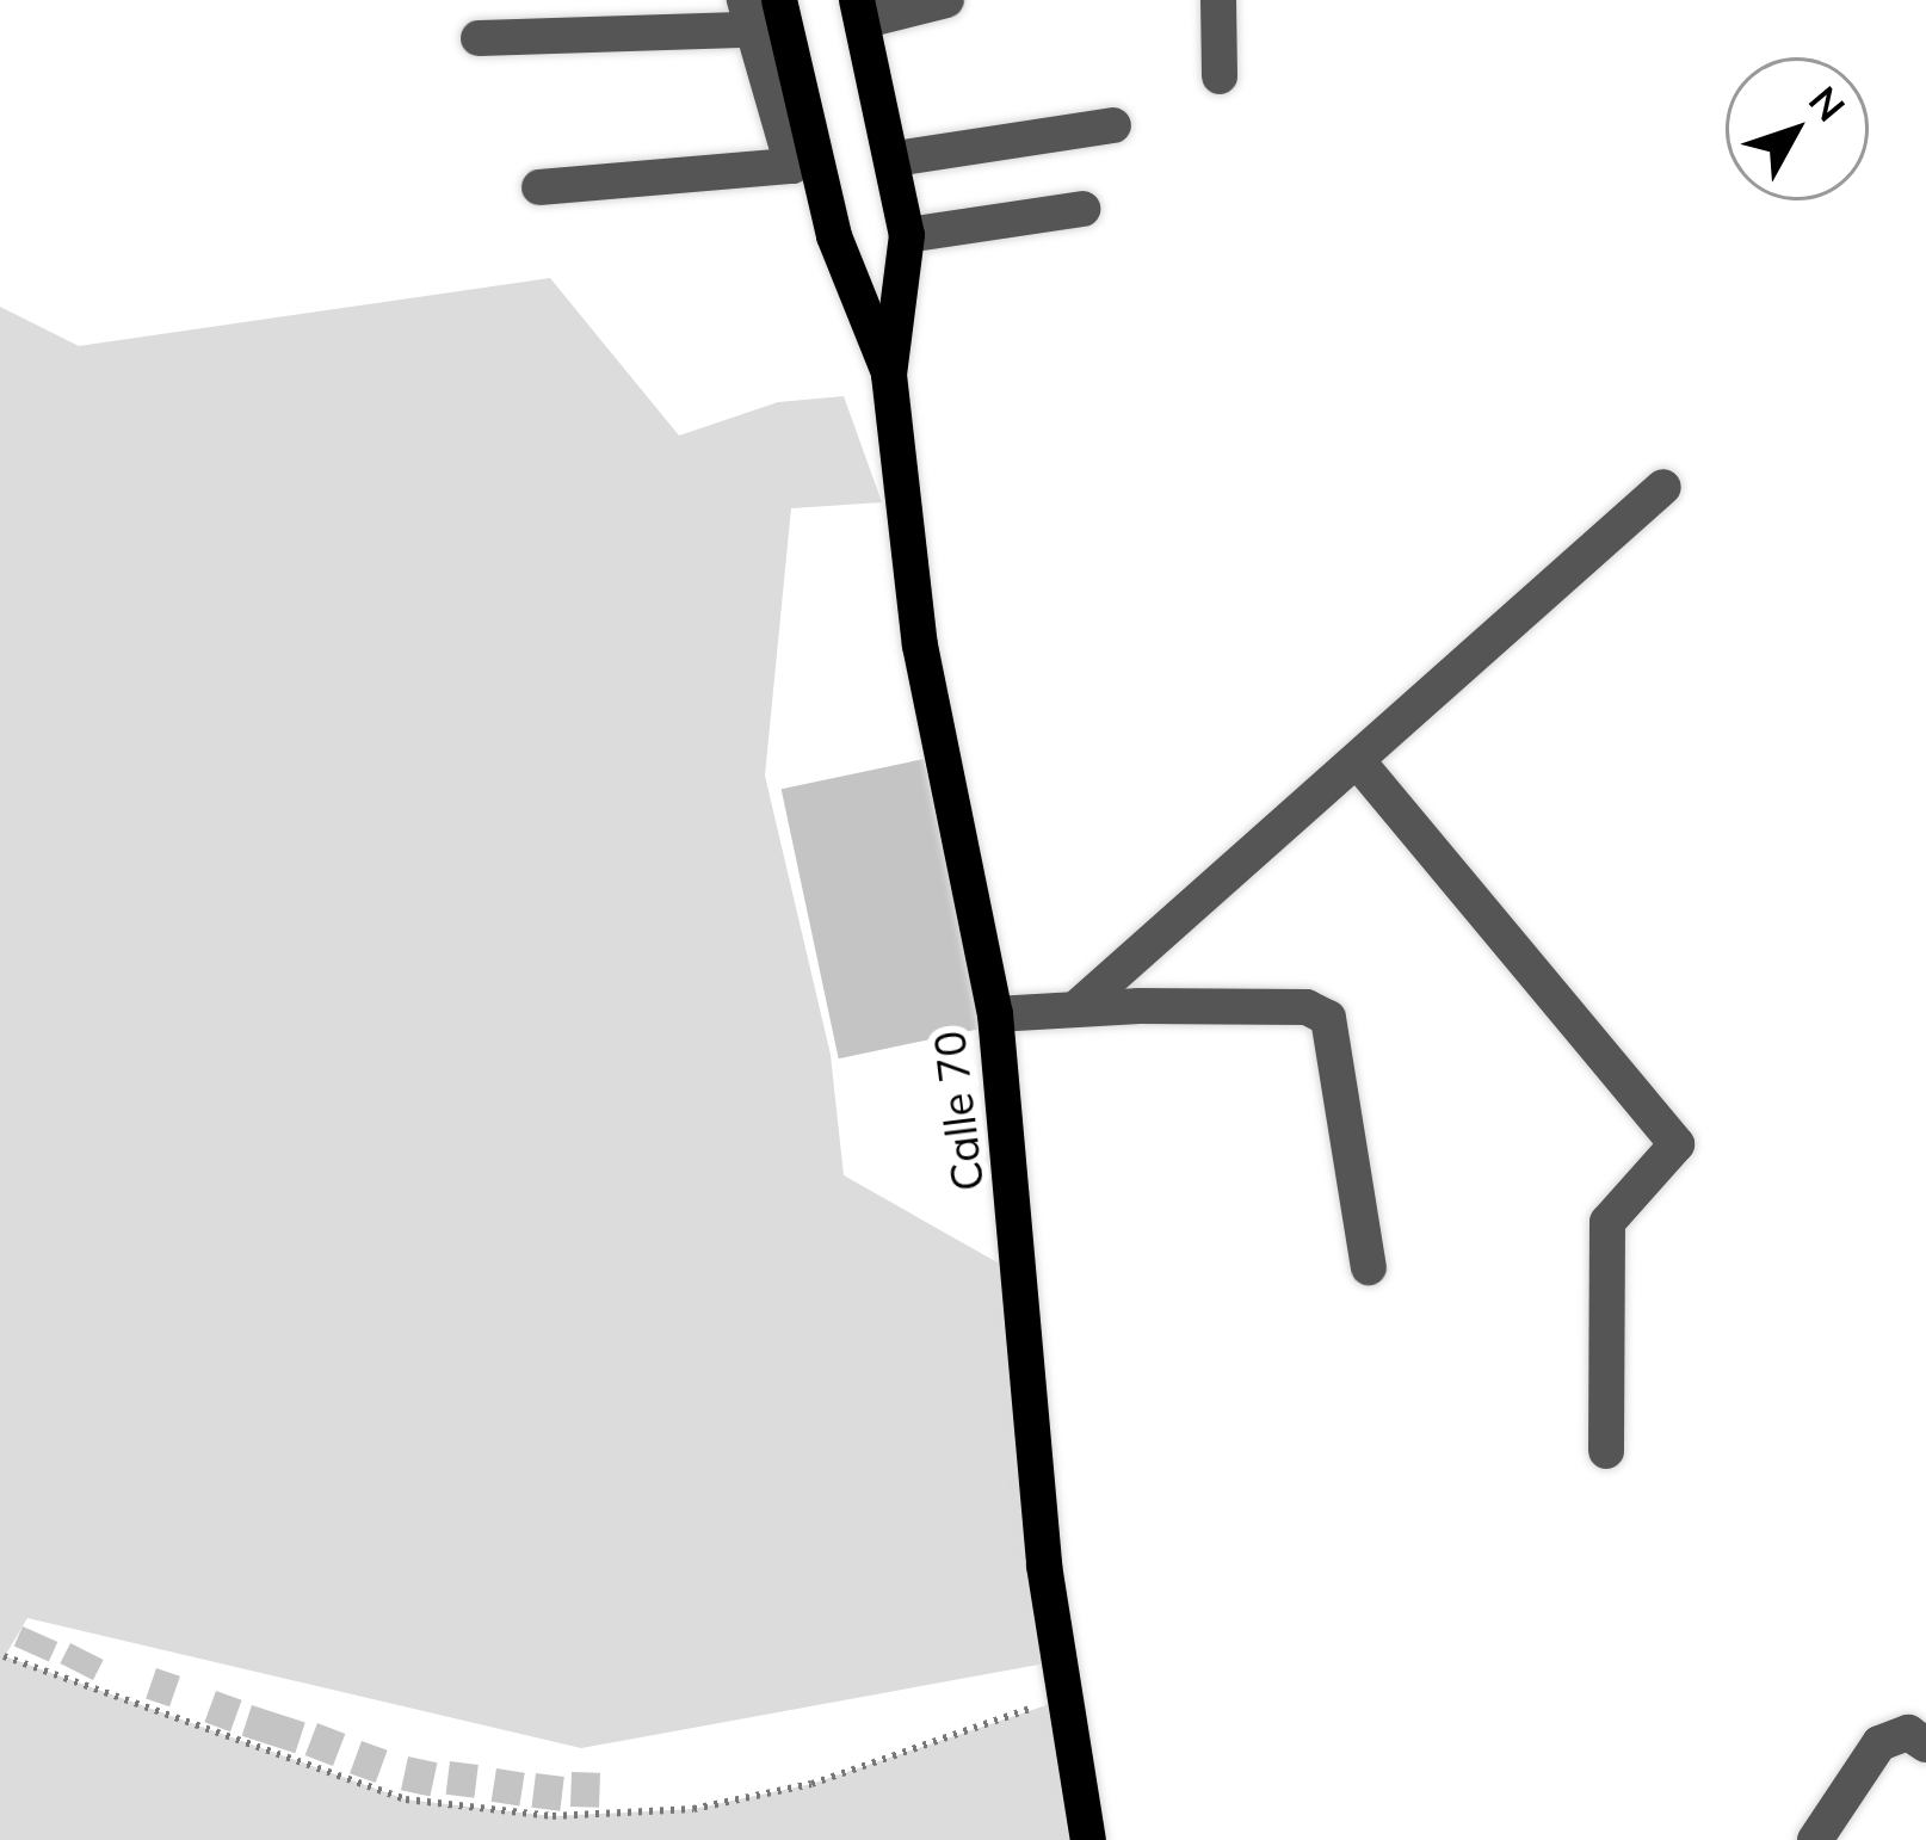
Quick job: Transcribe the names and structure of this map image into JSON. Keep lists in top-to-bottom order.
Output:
{
  "streets": {
    "main road": ["Calle 70"]
  },
  "north": "top right"
}
